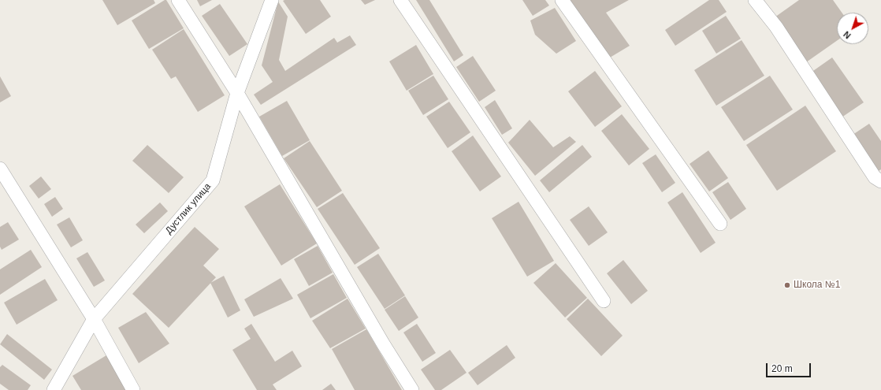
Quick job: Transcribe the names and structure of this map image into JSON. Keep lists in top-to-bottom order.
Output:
{
  "streets": {
    "street": ["Дустлик улица"]
  },
  "places": ["Школа №1"],
  "scale_bar": "20 m",
  "north": "bottom left"
}
